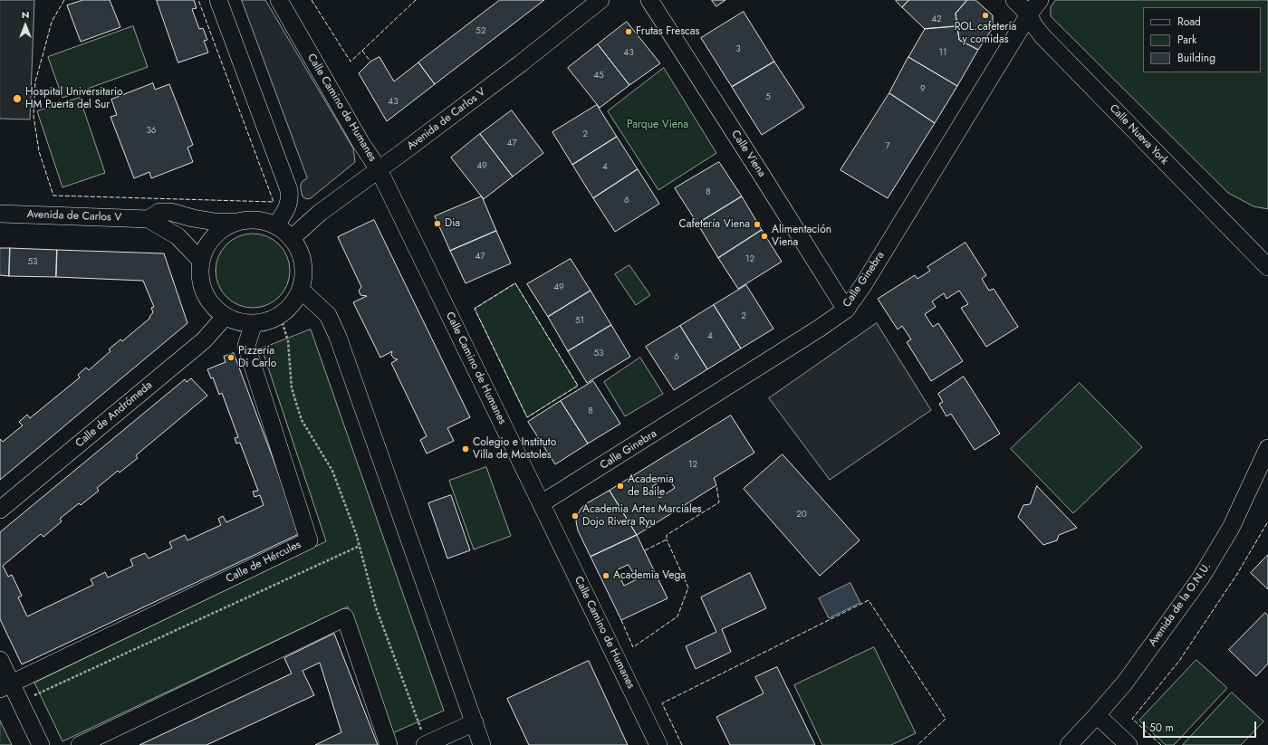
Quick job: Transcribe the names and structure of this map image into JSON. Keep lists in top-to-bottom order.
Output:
{
  "streets": {
    "street": [
      "Calle Camino de Humanes",
      "Avenida de Carlos V",
      "Calle Nueva York",
      "Calle Viena",
      "Calle Ginebra",
      "Calle de Andrómeda",
      "Calle de Hércules",
      "Avenida de la O.N.U."
    ]
  },
  "crossings": [
    ["Calle Camino de Humanes", "Avenida de Carlos V"],
    ["Calle Camino de Humanes", "Calle Ginebra"],
    ["Avenida de Carlos V", "Calle de Andrómeda"],
    ["Avenida de Carlos V", "Calle de Hércules"],
    ["Calle Nueva York", "Calle Ginebra"],
    ["Calle Viena", "Calle Ginebra"],
    ["Calle de Andrómeda", "Calle de Hércules"]
  ],
  "parks": ["Parque Viena"],
  "places": [
    "ROL.cafetería y comidas",
    "Frutas Frescas",
    "Hospital Universitario HM Puerta del Sur",
    "Dia",
    "Cafetería Viena",
    "Alimentación Viena",
    "Pizzería Di Carlo",
    "Colegio e Instituto Villa de Mostoles",
    "Academia de Baile",
    "Academia Artes Marciales Dojo Rivera Ryu",
    "Academia Vega"
  ],
  "house_numbers": [
    "42",
    "52",
    "3",
    "43",
    "11",
    "45",
    "9",
    "5",
    "43",
    "36",
    "2",
    "47",
    "7",
    "49",
    "4",
    "8",
    "6",
    "47",
    "12",
    "53",
    "49",
    "2",
    "51",
    "4",
    "53",
    "6",
    "8",
    "12",
    "20"
  ],
  "legend": ["Road", "Park", "Building"],
  "scale_bar": "50 m",
  "north": "top"
}
